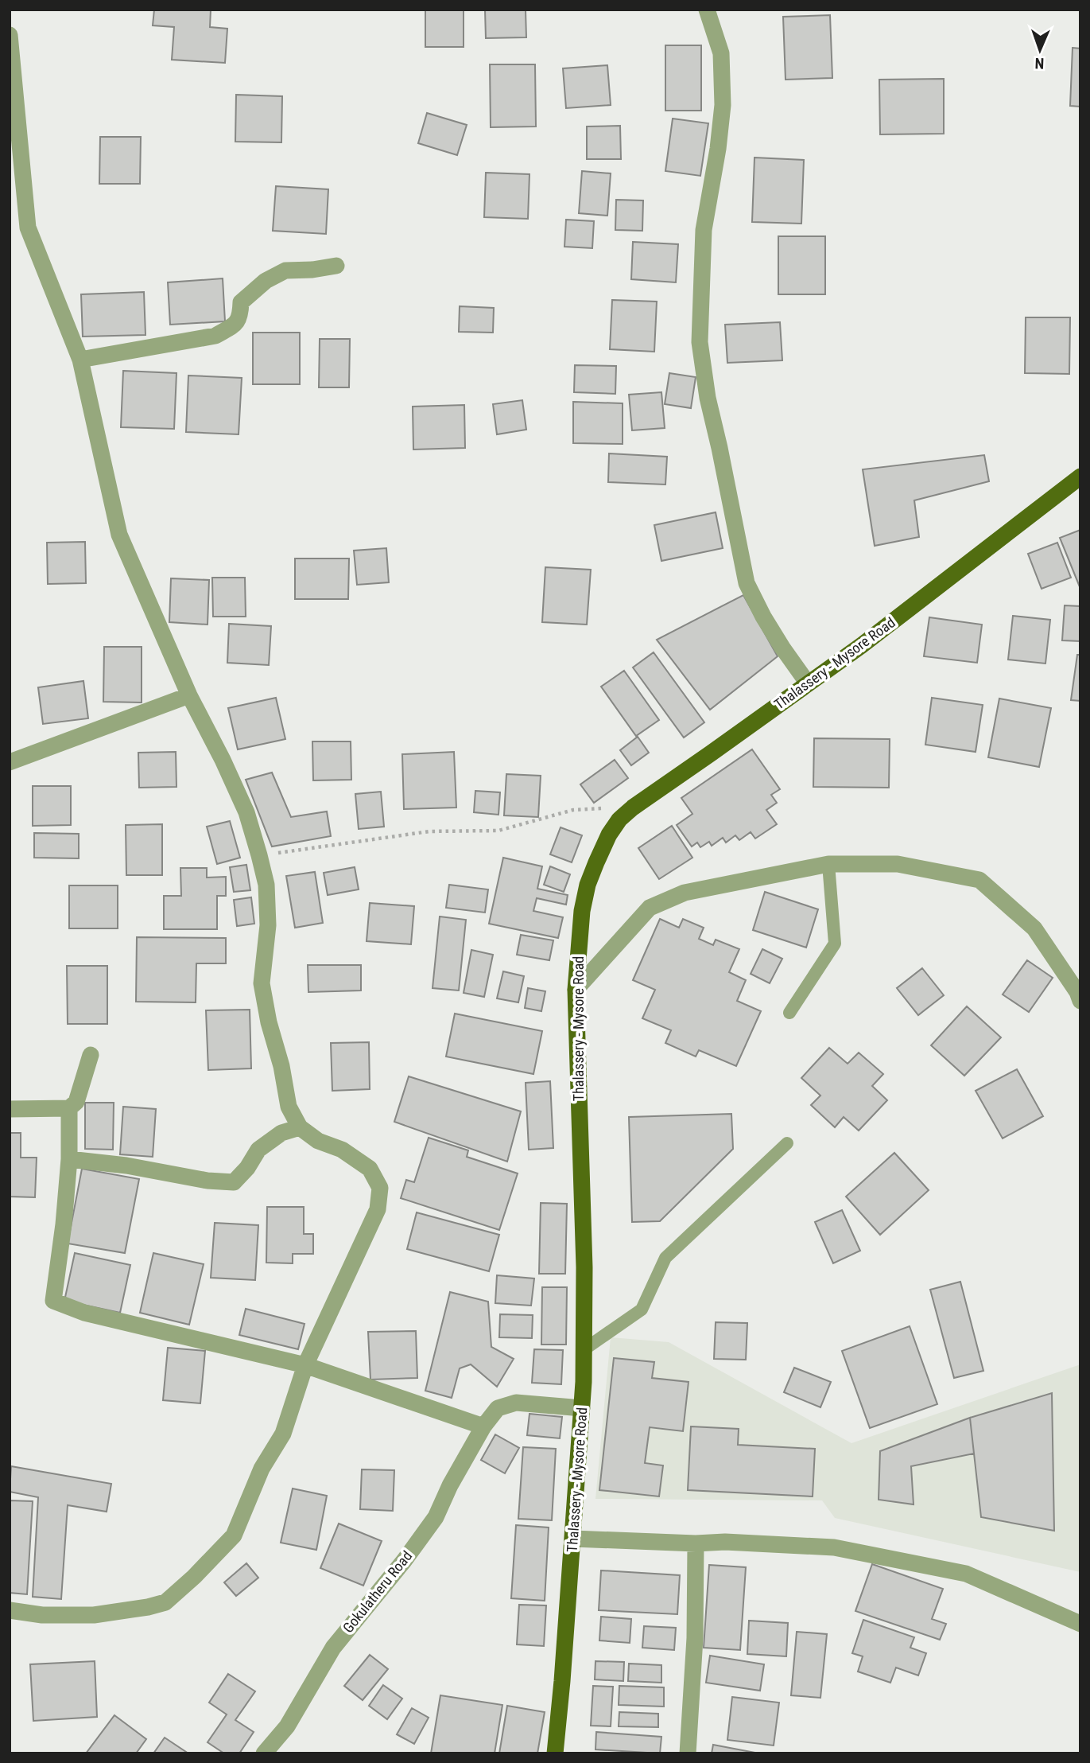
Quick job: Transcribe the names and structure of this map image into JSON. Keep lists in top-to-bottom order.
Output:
{
  "streets": {
    "main road": ["Thalassery - Mysore Road"],
    "street": ["Gokulatheru Road"]
  },
  "crossings": [
    ["Thalassery - Mysore Road", "Gokulatheru Road"]
  ],
  "north": "bottom"
}
